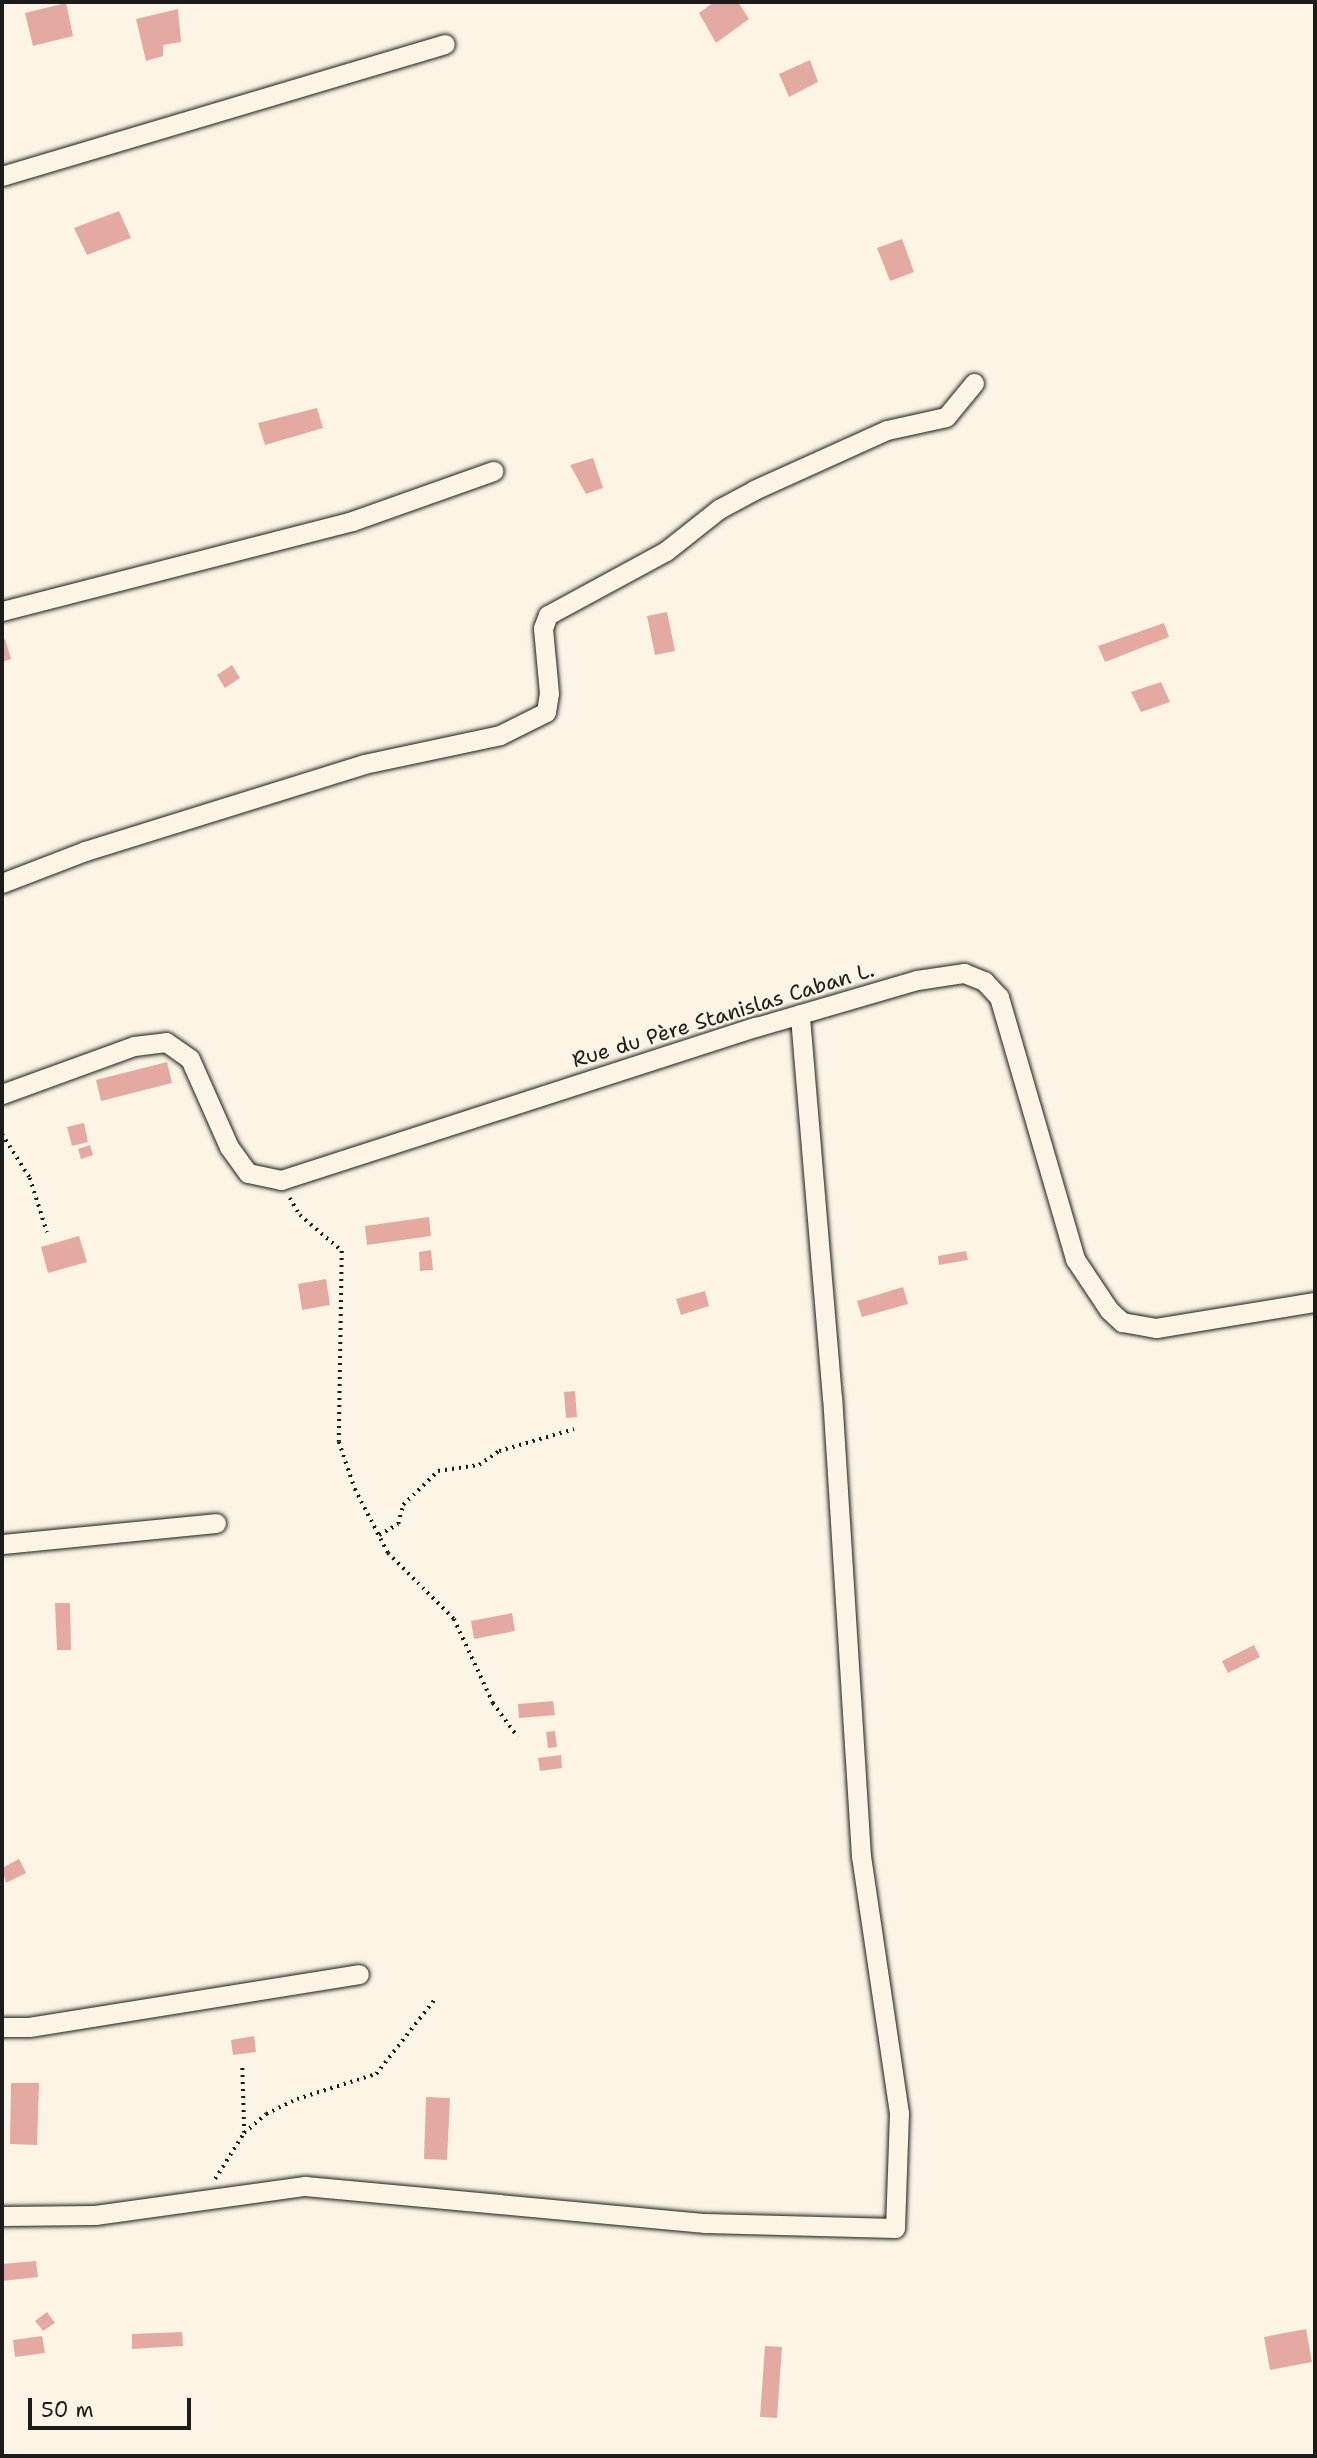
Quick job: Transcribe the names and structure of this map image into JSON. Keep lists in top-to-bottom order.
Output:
{
  "streets": {
    "street": ["Rue du Père Stanislas Caban L."]
  },
  "scale_bar": "50 m"
}
